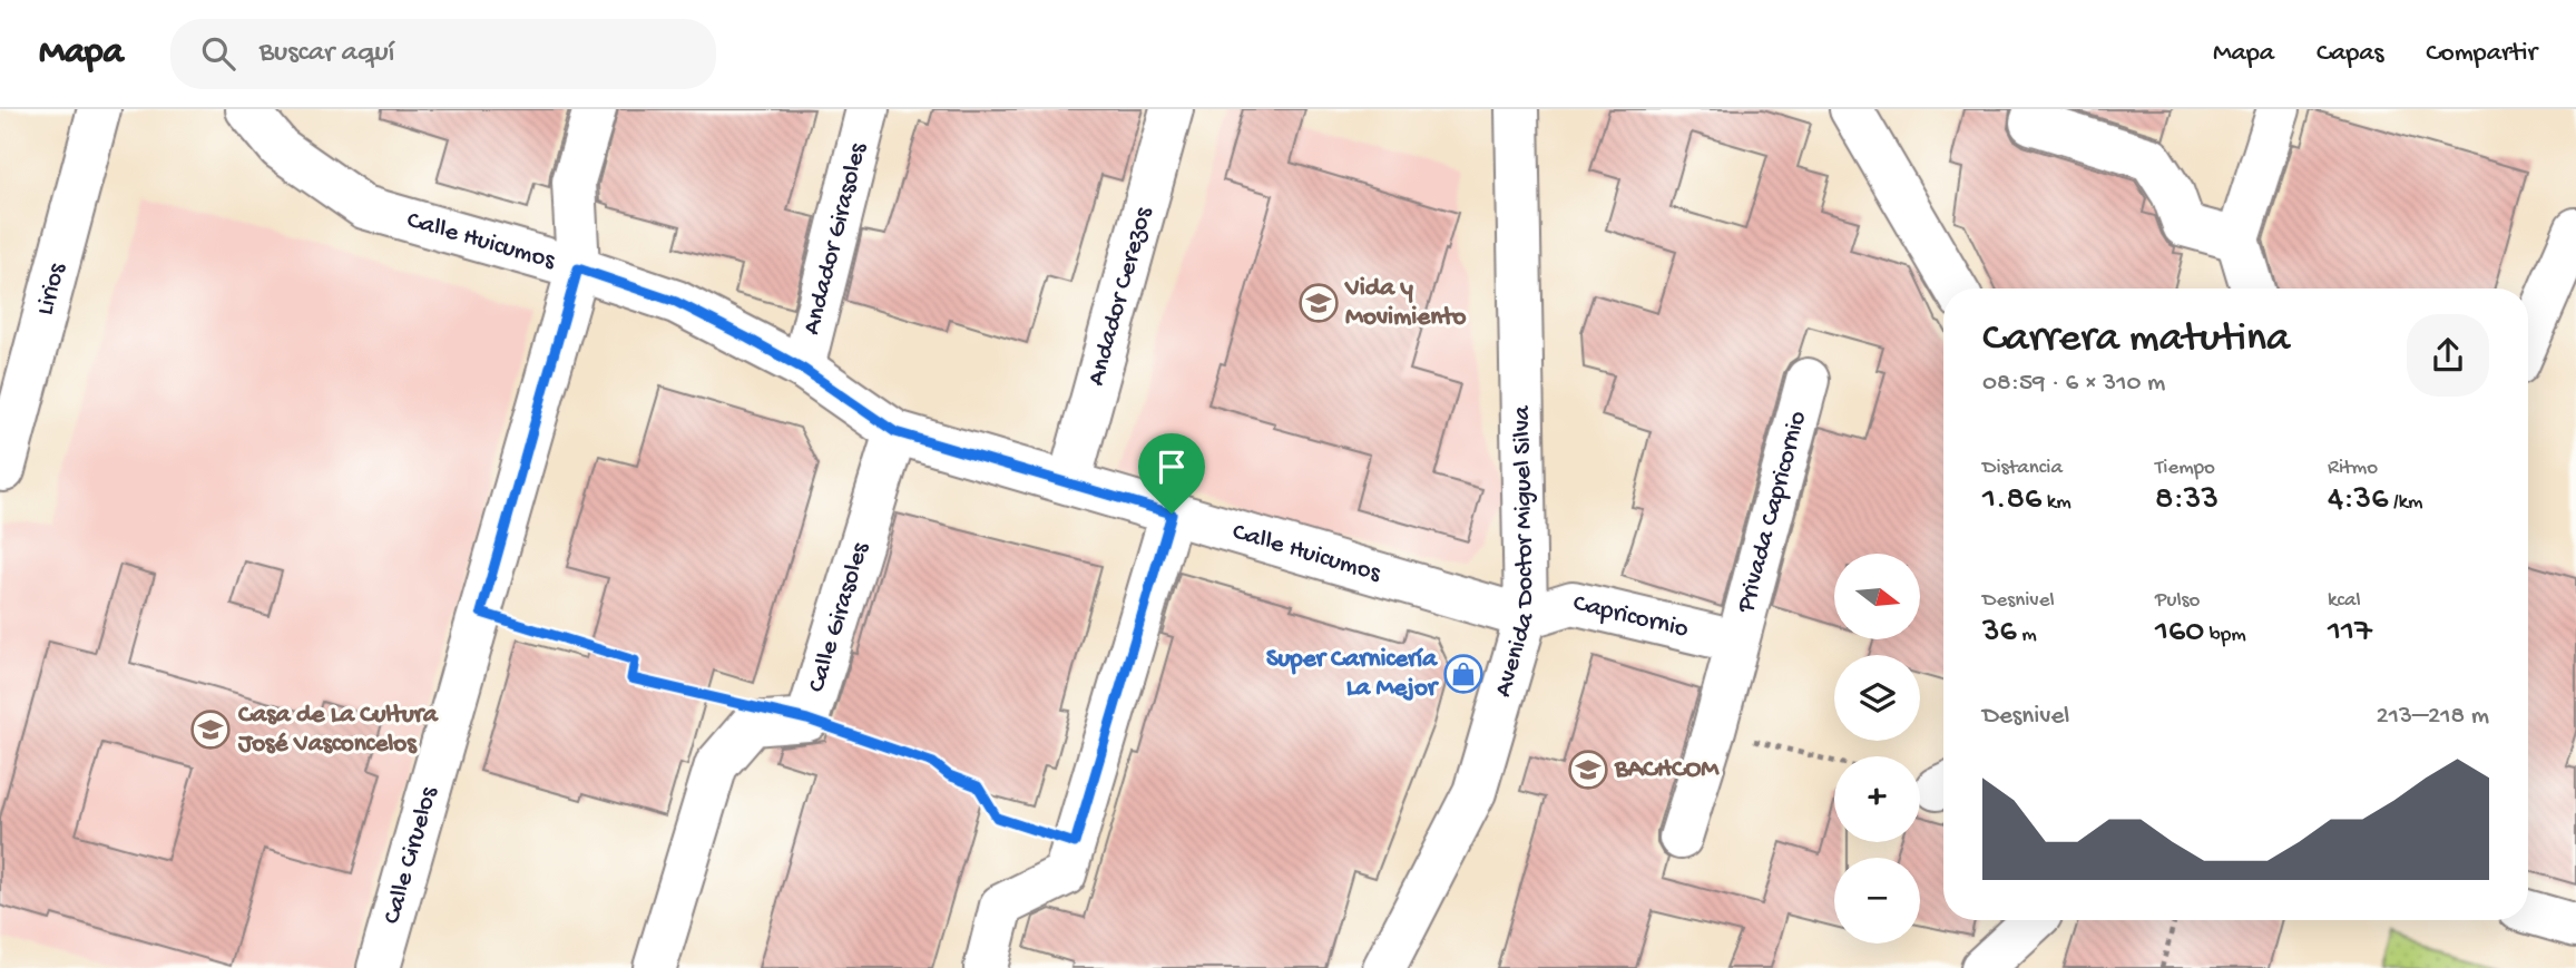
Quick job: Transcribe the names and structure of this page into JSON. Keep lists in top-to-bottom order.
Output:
{
  "streets": {
    "street": [
      "Andador Girasoles",
      "Calle Huicumos",
      "Lirios",
      "Andador Cerezos",
      "Privada Capricornio",
      "Avenida Doctor Miguel Silva",
      "Calle Girasoles",
      "Capricornio",
      "Calle Ciruelos"
    ]
  },
  "crossings": [
    ["Andador Girasoles", "Calle Huicumos"],
    ["Calle Huicumos", "Andador Cerezos"],
    ["Calle Huicumos", "Avenida Doctor Miguel Silva"],
    ["Calle Huicumos", "Calle Girasoles"],
    ["Calle Huicumos", "Capricornio"],
    ["Calle Huicumos", "Calle Ciruelos"],
    ["Privada Capricornio", "Capricornio"],
    ["Avenida Doctor Miguel Silva", "Capricornio"]
  ],
  "places": {
    "school or university": ["Vida y Movimiento", "Casa de La Cultura José Vasconcelos", "BACHCOM"],
    "shop": ["Super Carnicería La Mejor"]
  },
  "north": "right",
  "page": {
    "header": "Mapa",
    "search": "Buscar aquí",
    "nav": ["Mapa", "Capas", "Compartir"],
    "heading": ["Carrera matutina", "08:59 · 6 × 310 m"],
    "stats": [
      ["Distancia", "1.86 km"],
      ["Tiempo", "8:33"],
      ["Ritmo", "4:36 /km"],
      ["Desnivel", "36 m"],
      ["Pulso", "160 bpm"],
      ["kcal", "117"]
    ],
    "map_buttons": ["+", "−"],
    "chart": ["Desnivel", "213–218 m"]
  }
}
